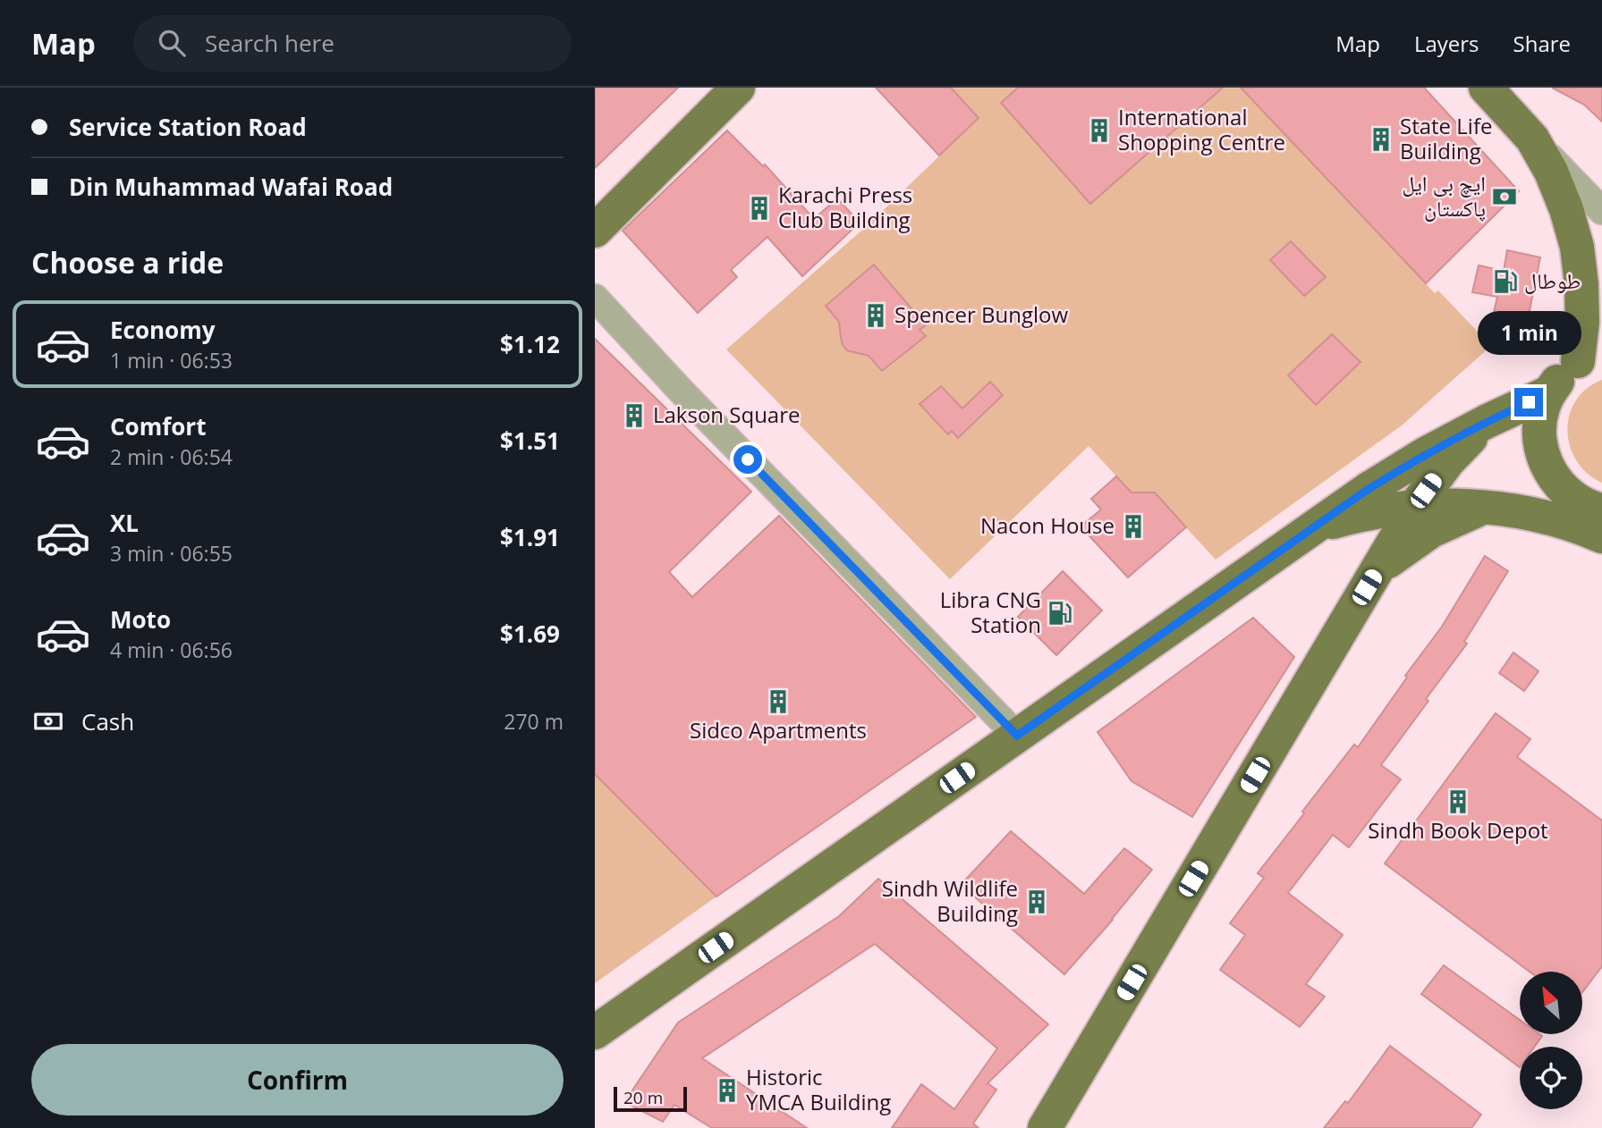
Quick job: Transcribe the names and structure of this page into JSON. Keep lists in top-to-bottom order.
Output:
{
  "places": {
    "building": [
      "International Shopping Centre",
      "State Life Building",
      "Karachi Press Club Building",
      "Spencer Bunglow",
      "Lakson Square",
      "Nacon House",
      "Sidco Apartments",
      "Sindh Book Depot",
      "Sindh Wildlife Building",
      "Historic YMCA Building"
    ],
    "bank": ["ایچ بی ایل پاکستان"],
    "fuel station": ["طوطال", "Libra CNG Station"]
  },
  "scale_bar": "20 m",
  "north": "top left",
  "page": {
    "header": "Map",
    "search": "Search here",
    "nav": ["Map", "Layers", "Share"],
    "banner": ["Service Station Road", "Din Muhammad Wafai Road"],
    "heading": "Choose a ride",
    "list": [
      {
        "name": "Economy",
        "note": "1 min · 06:53",
        "value": "$1.12"
      },
      {
        "name": "Comfort",
        "note": "2 min · 06:54",
        "value": "$1.51"
      },
      {
        "name": "XL",
        "note": "3 min · 06:55",
        "value": "$1.91"
      },
      {
        "name": "Moto",
        "note": "4 min · 06:56",
        "value": "$1.69"
      }
    ],
    "bubble": "1 min",
    "pay": ["Cash", "270 m"],
    "buttons": "Confirm",
    "scale": "20 m"
  }
}
